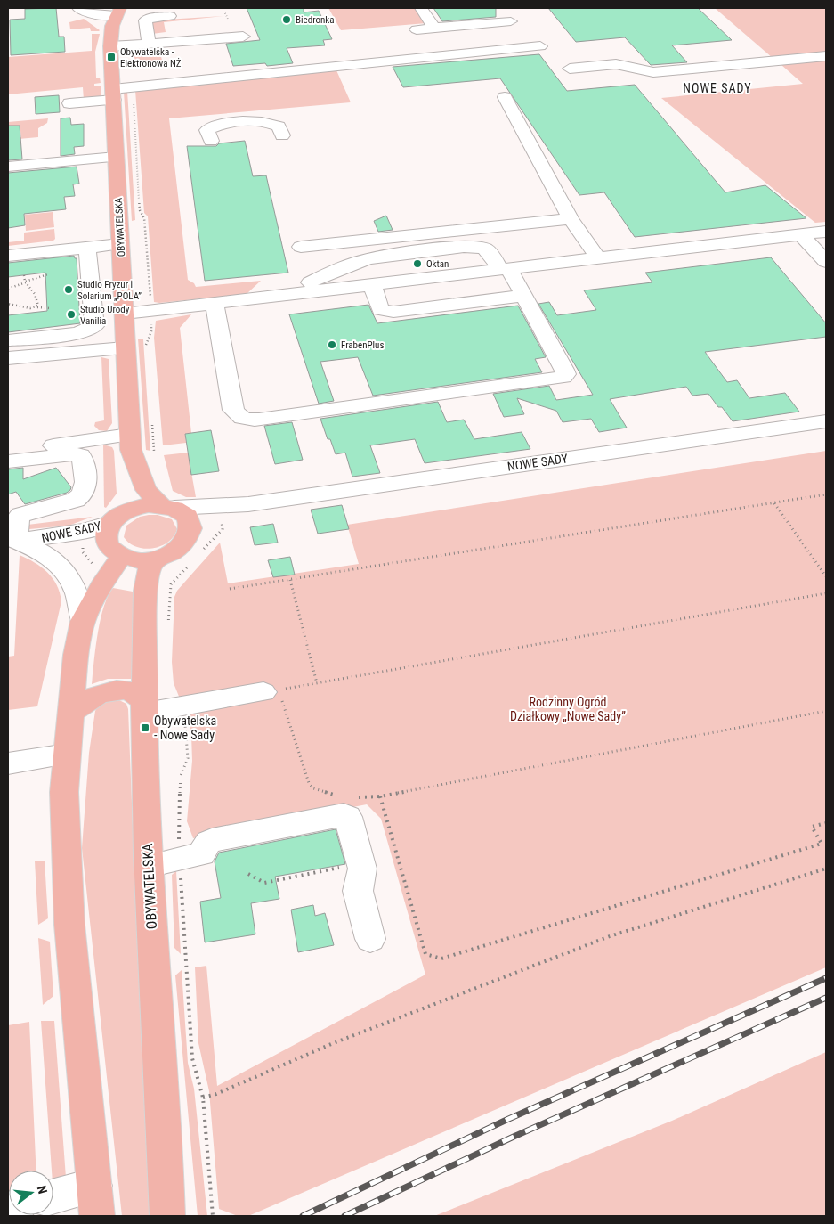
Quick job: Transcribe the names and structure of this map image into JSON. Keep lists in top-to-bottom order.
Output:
{
  "streets": {
    "main road": ["OBYWATELSKA"],
    "street": ["NOWE SADY"]
  },
  "crossings": [
    ["OBYWATELSKA", "NOWE SADY"]
  ],
  "districts": ["NOWE SADY"],
  "parks": ["Rodzinny Ogród Działkowy „Nowe Sady”"],
  "places": {
    "other": [
      "Biedronka",
      "Oktan",
      "Studio Fryzur i Solarium „POLA”",
      "Studio Urody Vanilia",
      "FrabenPlus"
    ],
    "transit": ["Obywatelska - Elektronowa NŻ", "Obywatelska - Nowe Sady"]
  },
  "north": "right"
}
